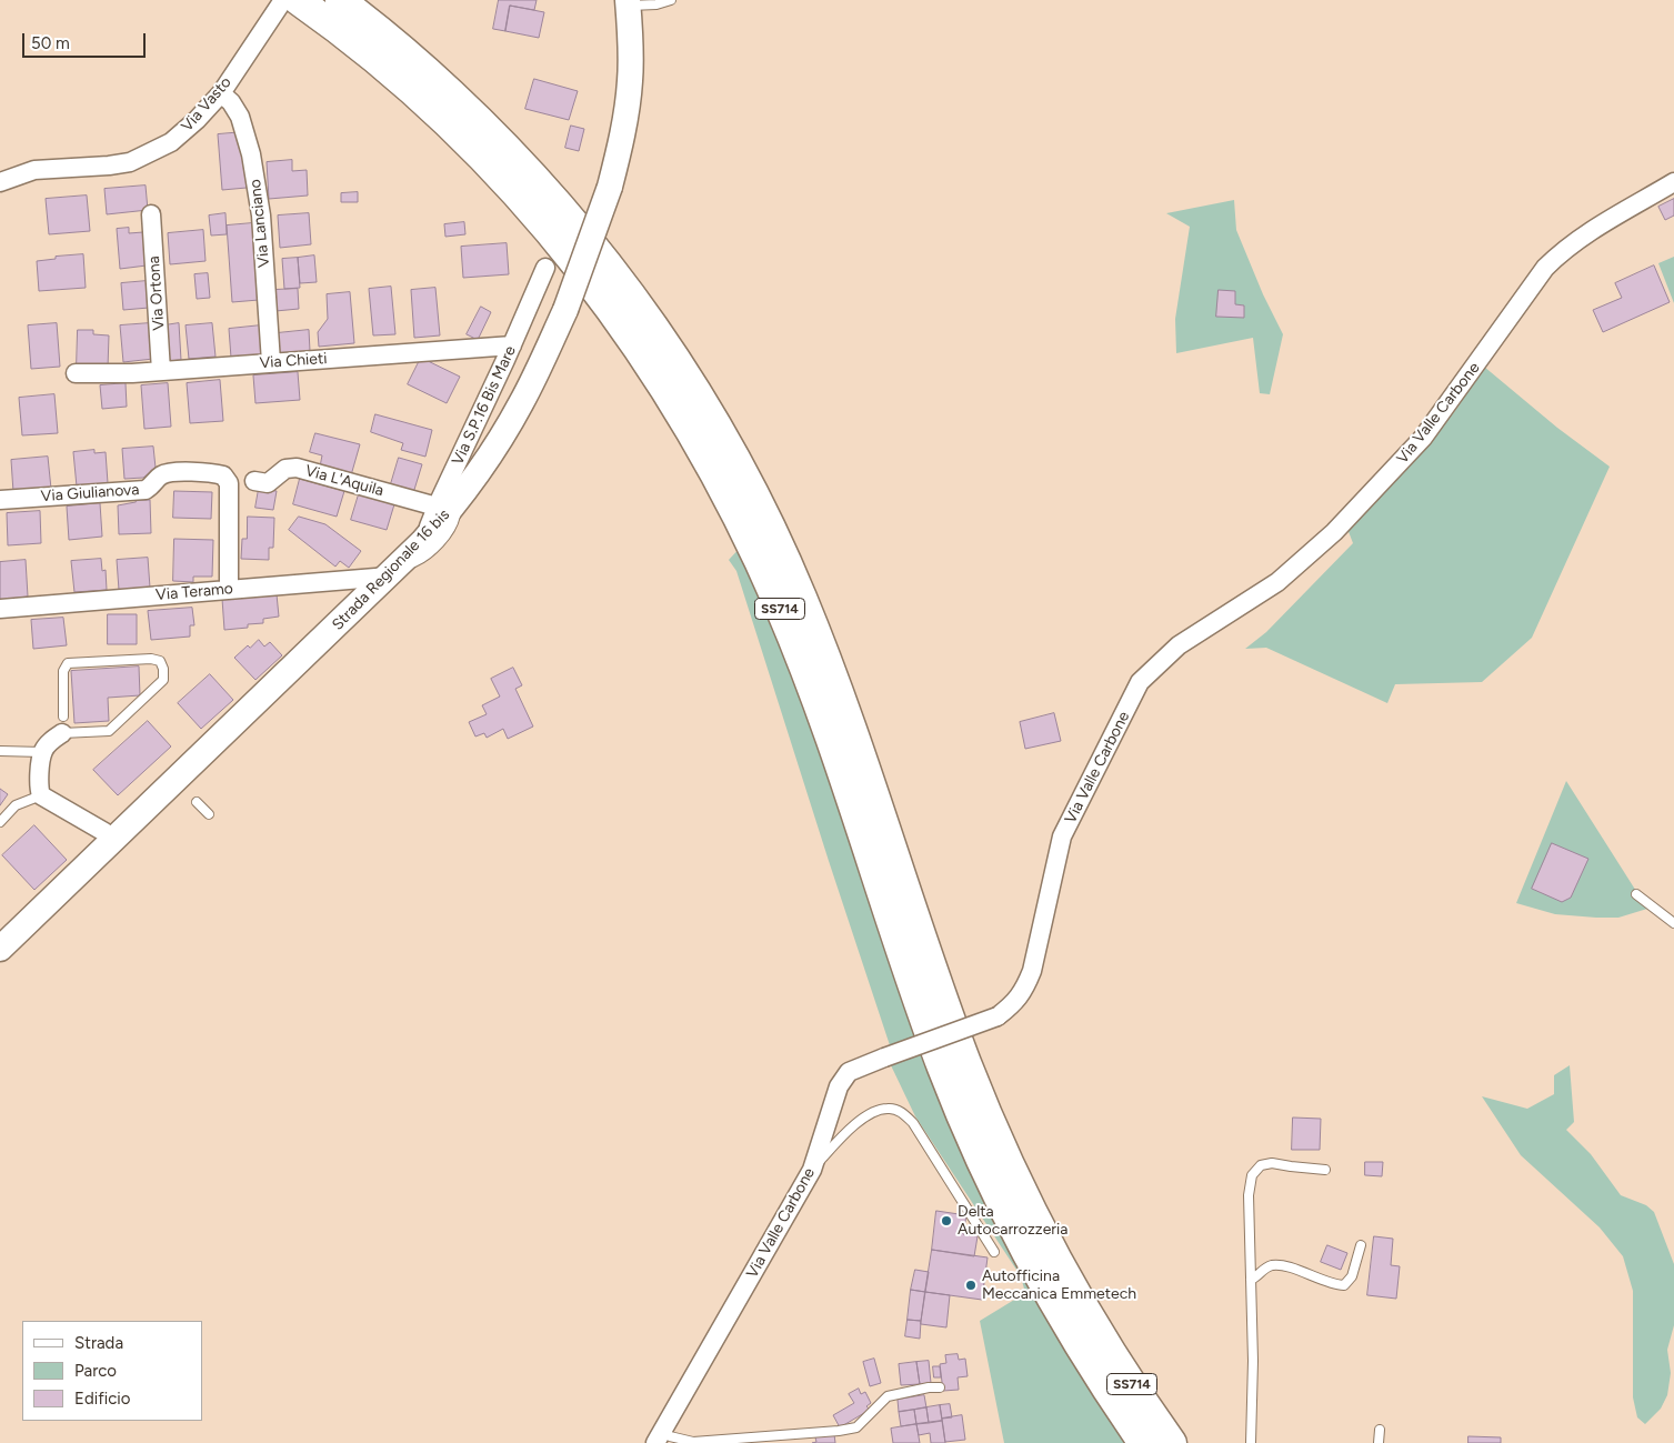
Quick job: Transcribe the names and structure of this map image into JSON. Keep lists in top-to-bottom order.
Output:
{
  "streets": {
    "highway": ["SS714"],
    "main road": ["Strada Regionale 16 bis"],
    "street": [
      "Via Vasto",
      "Via Lanciano",
      "Via Ortona",
      "Via Chieti",
      "Via S.P.16 Bis Mare",
      "Via Valle Carbone",
      "Via L'Aquila",
      "Via Giulianova",
      "Via Teramo"
    ]
  },
  "crossings": [
    ["Via Vasto", "Via Lanciano"],
    ["Via Lanciano", "Via Chieti"],
    ["Via Ortona", "Via Chieti"],
    ["Via Chieti", "Via S.P.16 Bis Mare"],
    ["Via S.P.16 Bis Mare", "Via L'Aquila"],
    ["Via S.P.16 Bis Mare", "Strada Regionale 16 bis"],
    ["Via Giulianova", "Via Teramo"],
    ["Strada Regionale 16 bis", "Via Teramo"]
  ],
  "places": ["Delta Autocarrozzeria", "Autofficina Meccanica Emmetech"],
  "legend": ["Strada", "Parco", "Edificio"],
  "scale_bar": "50 m"
}
